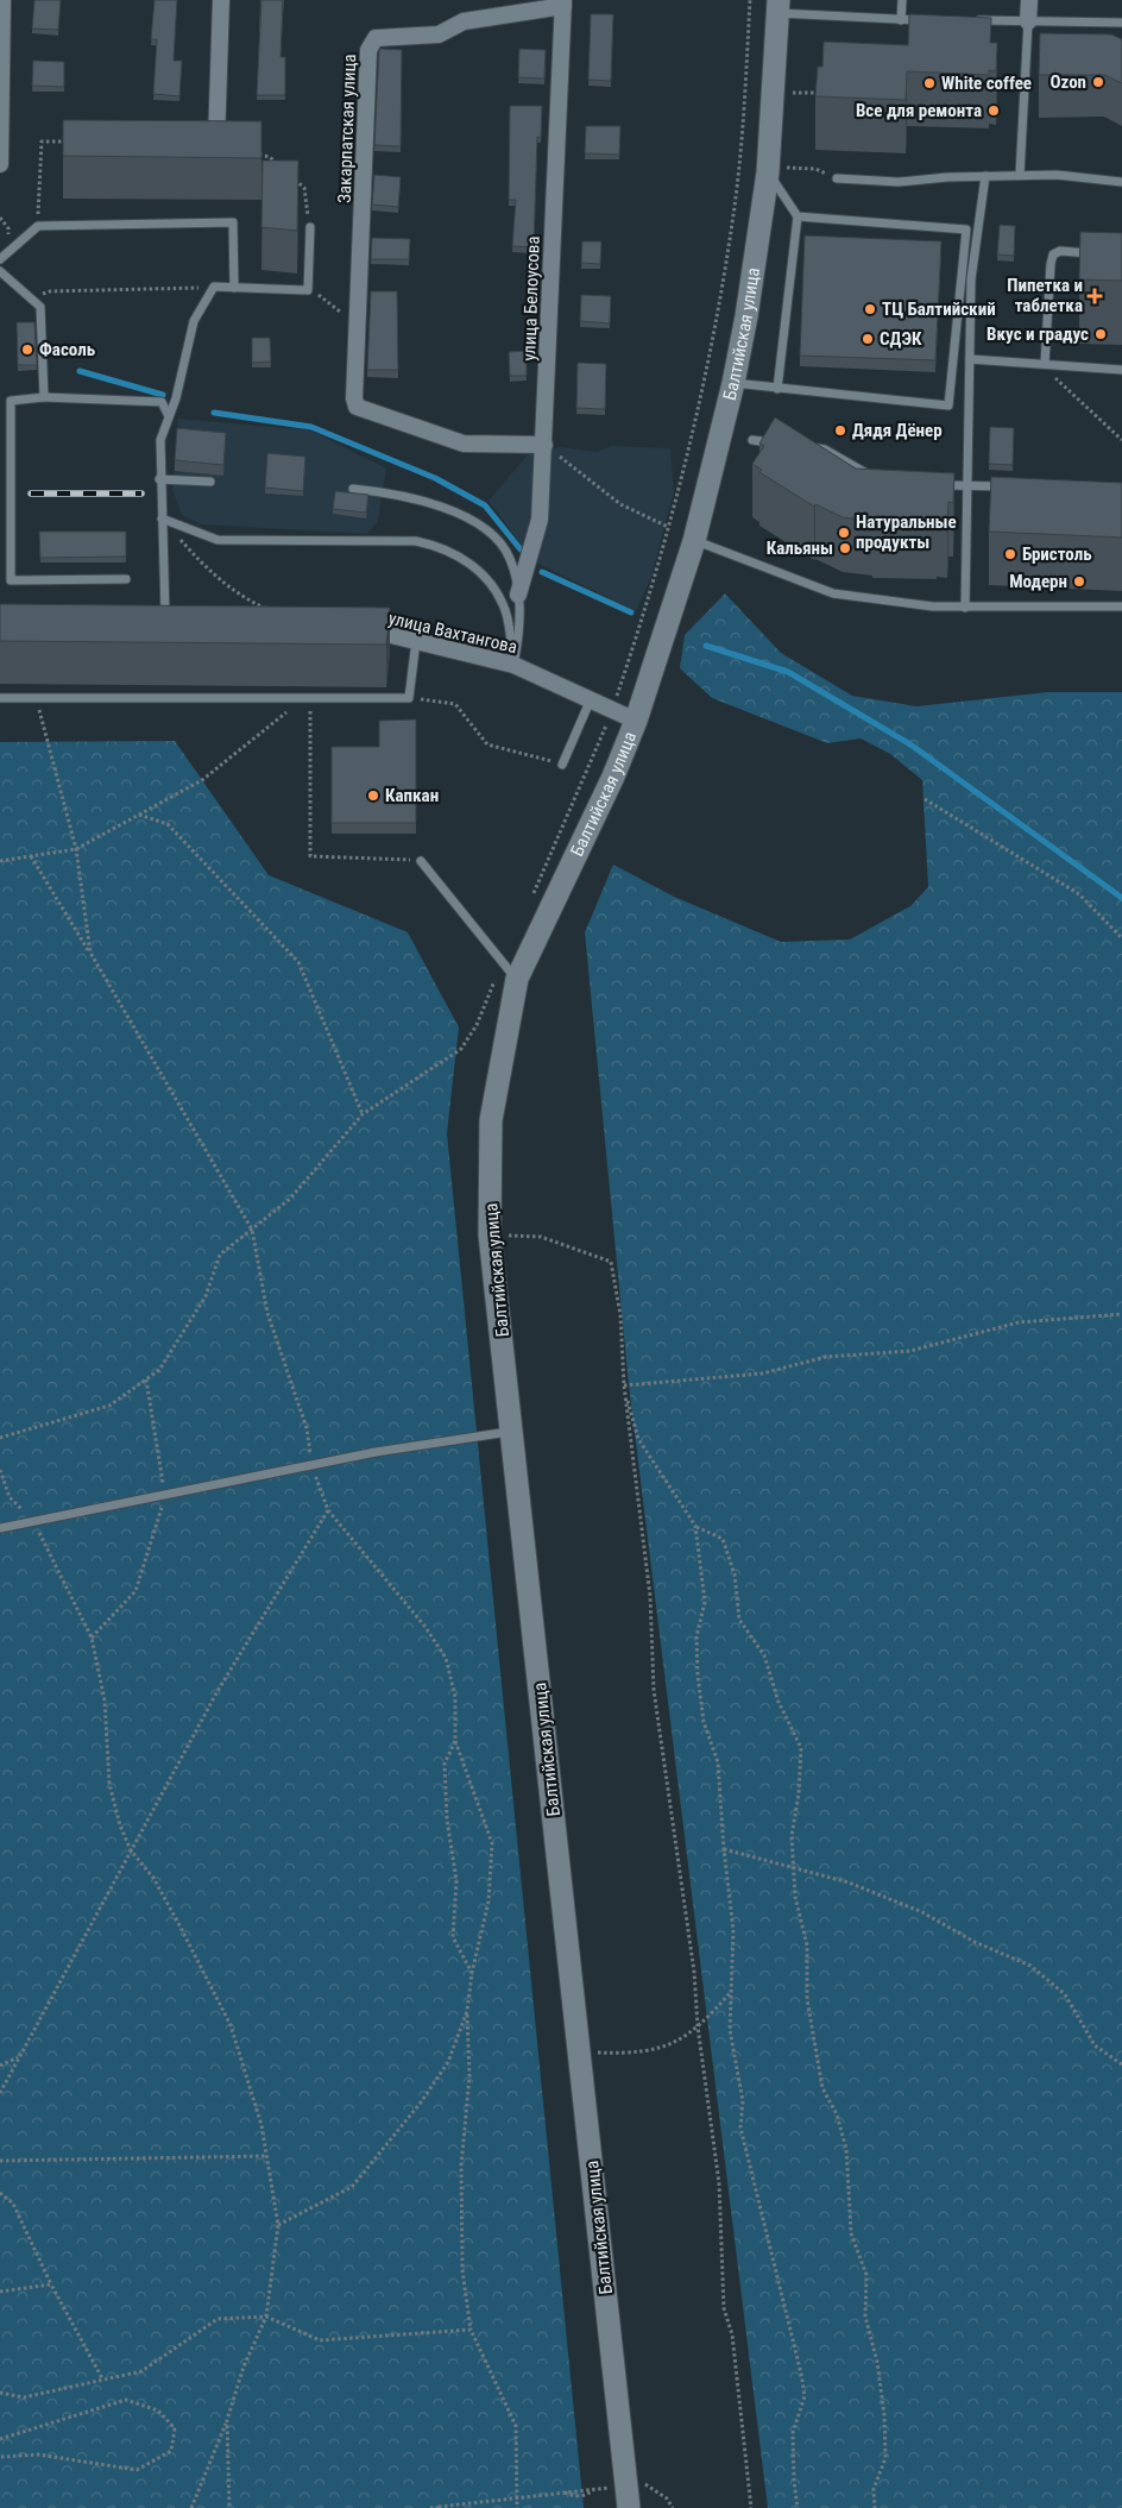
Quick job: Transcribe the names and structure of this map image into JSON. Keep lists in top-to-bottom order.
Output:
{
  "streets": {
    "main road": ["Балтийская улица"],
    "street": ["Закарпатская улица", "улица Белоусова", "улица Вахтангова"]
  },
  "crossings": [
    ["Закарпатская улица", "улица Белоусова"],
    ["Балтийская улица", "улица Вахтангова"]
  ],
  "places": {
    "other": [
      "Ozon",
      "White coffee",
      "Все для ремонта",
      "ТЦ Балтийский",
      "Вкус и градус",
      "СДЭК",
      "Фасоль",
      "Дядя Дёнер",
      "Натуральные продукты",
      "Кальяны",
      "Бристоль",
      "Модерн",
      "Капкан"
    ],
    "health": ["Пипетка и таблетка"]
  }
}
